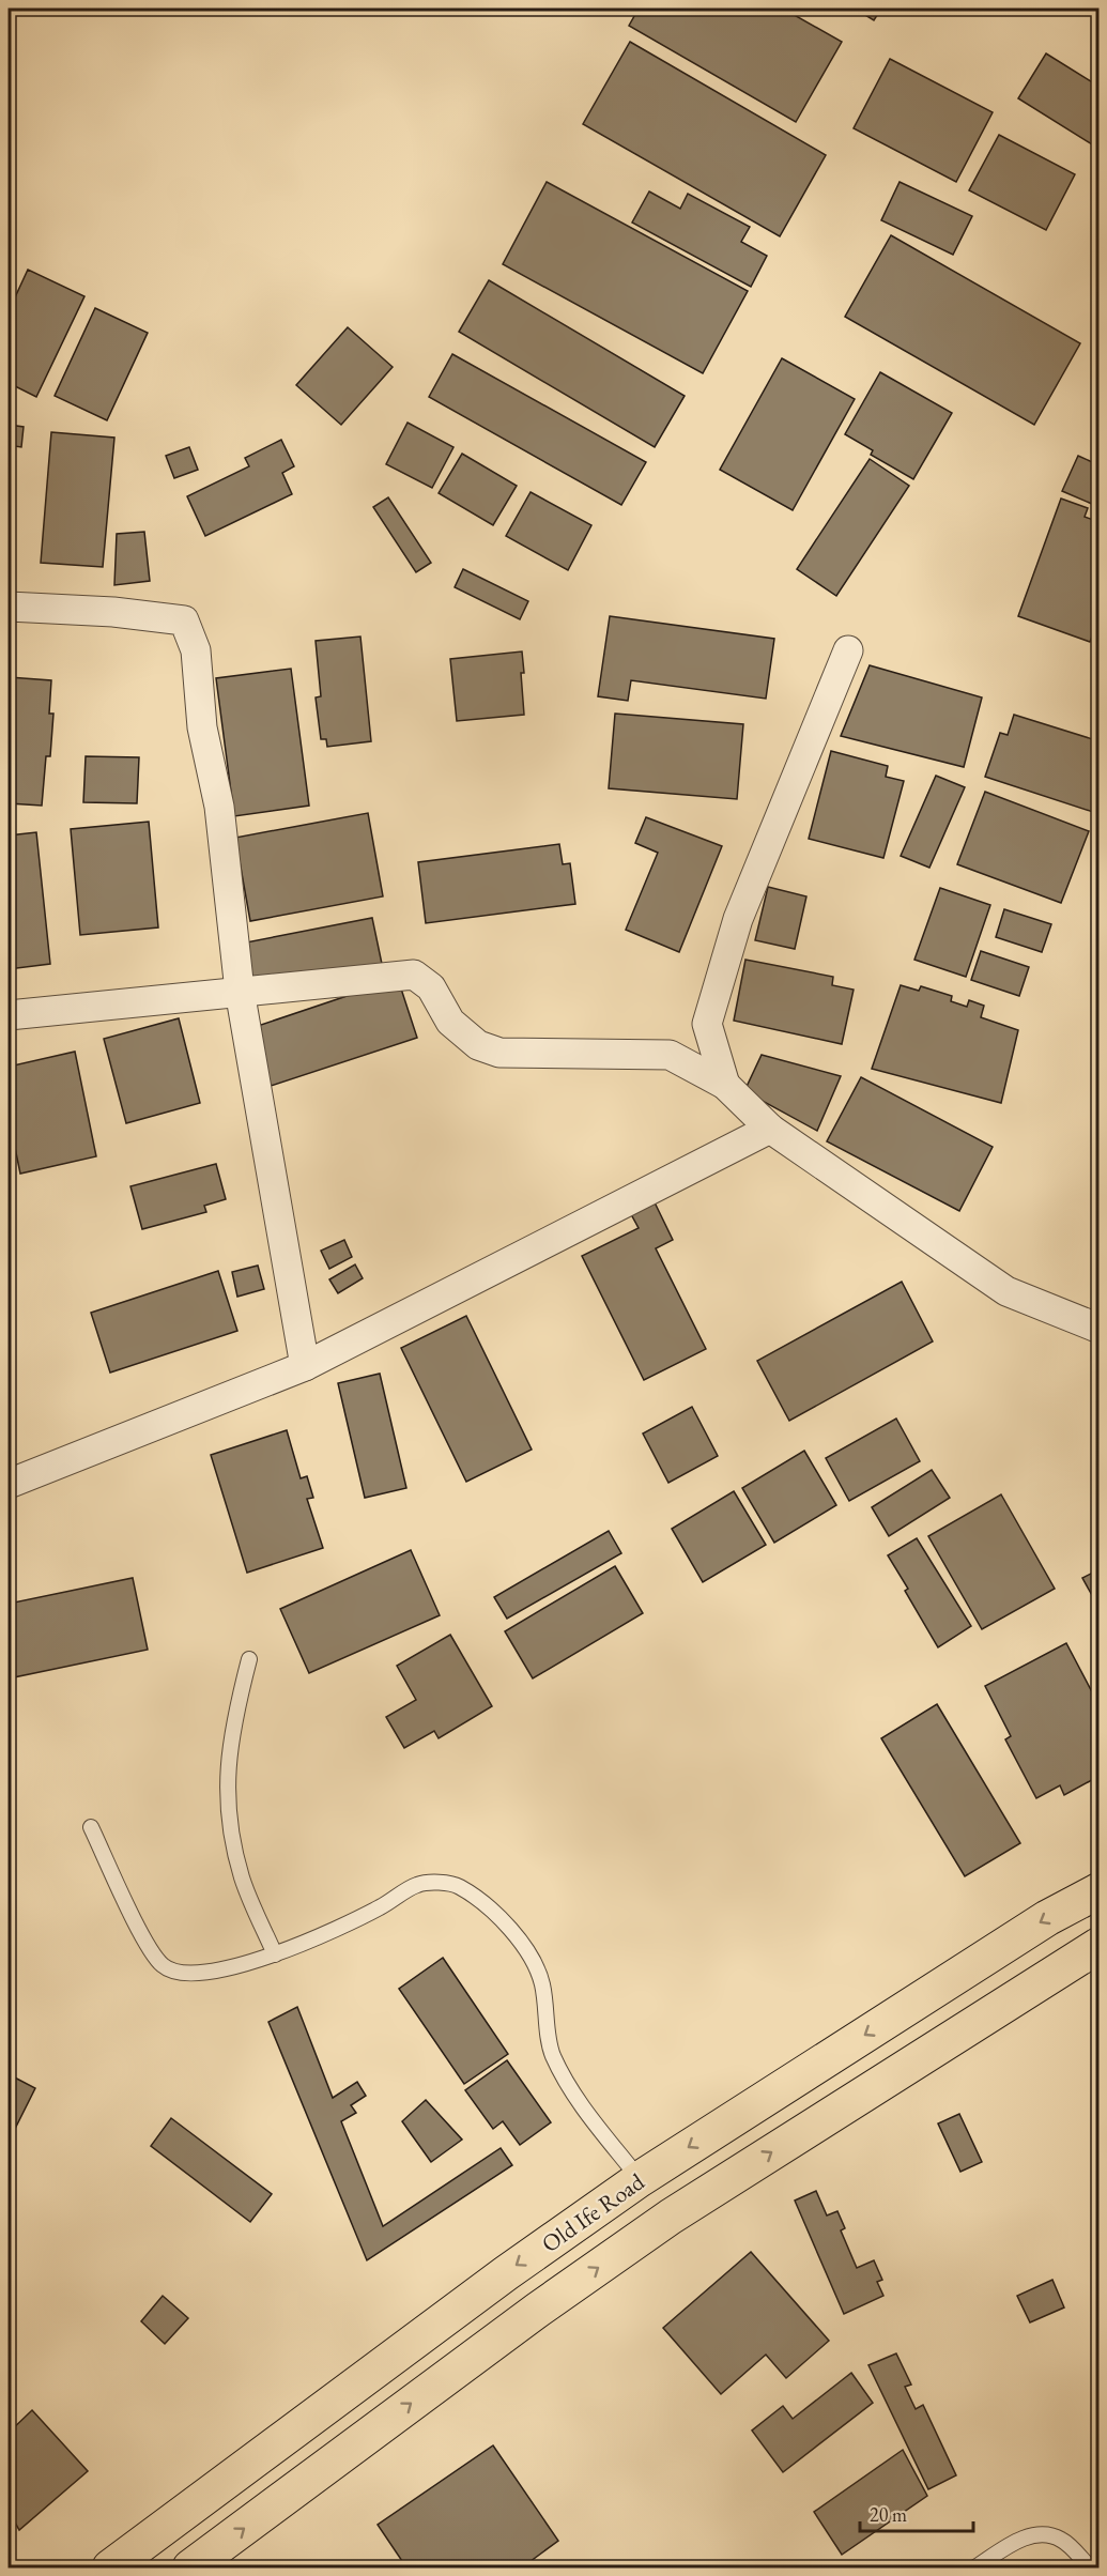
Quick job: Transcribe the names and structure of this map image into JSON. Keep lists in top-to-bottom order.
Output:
{
  "streets": {
    "main road": ["Old Ife Road"]
  },
  "scale_bar": "20 m"
}
